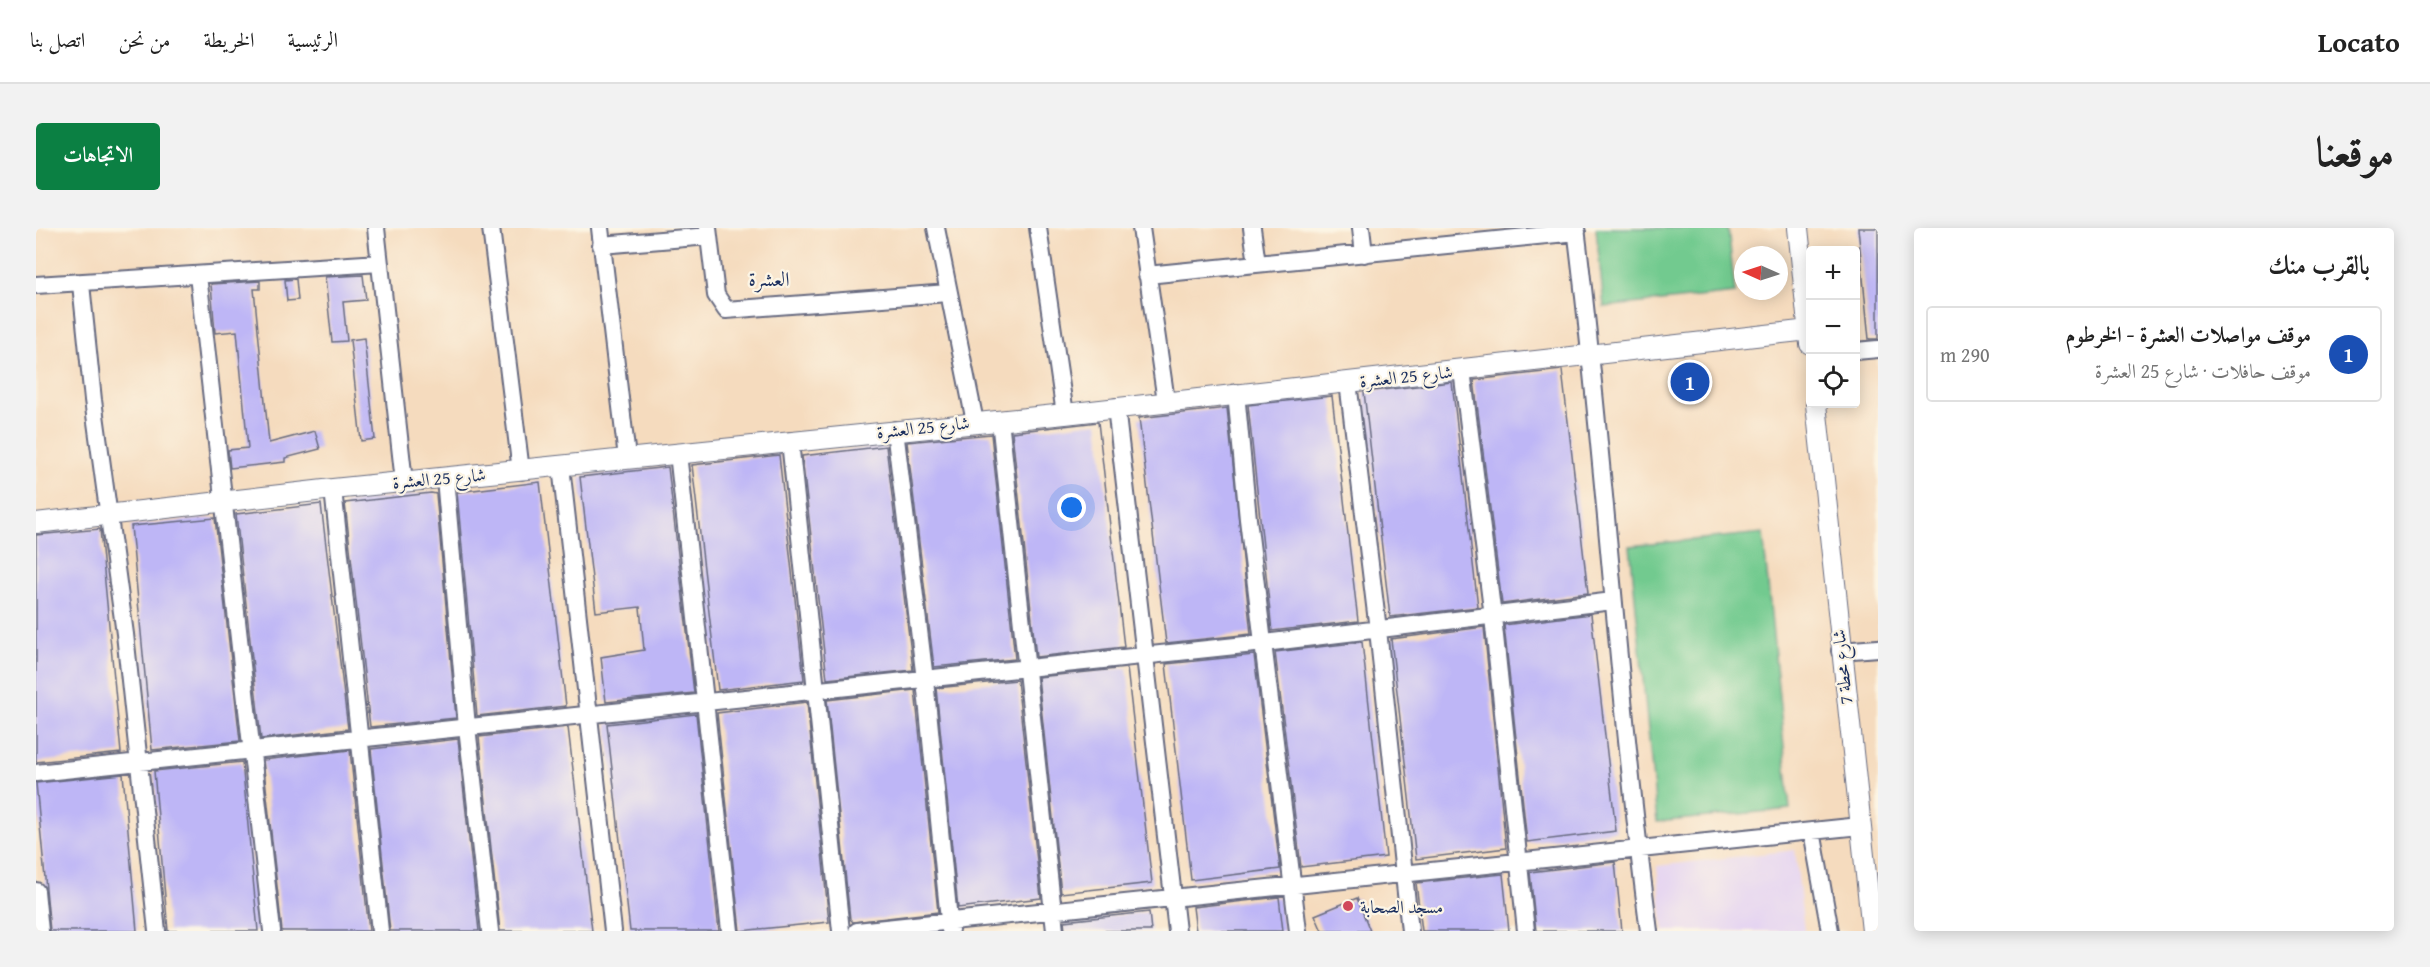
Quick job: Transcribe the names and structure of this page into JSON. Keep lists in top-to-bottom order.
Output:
{
  "streets": {
    "street": ["شارع 25 العشرة", "شارع محطة 7"]
  },
  "districts": ["العشرة"],
  "places": ["مسجد الصحابة"],
  "north": "left",
  "page": {
    "header": "Locato",
    "nav": [
      "الرئيسية",
      "الخريطة",
      "من نحن",
      "اتصل بنا"
    ],
    "title": "موقعنا",
    "buttons": "الاتجاهات",
    "heading": "بالقرب منك",
    "map_buttons": ["+", "−"],
    "list": [
      {
        "mark": "1",
        "name": "موقف مواصلات العشرة - الخرطوم",
        "note": "موقف حافلات · شارع 25 العشرة",
        "value": "290 m"
      }
    ],
    "pins": "1"
  }
}
